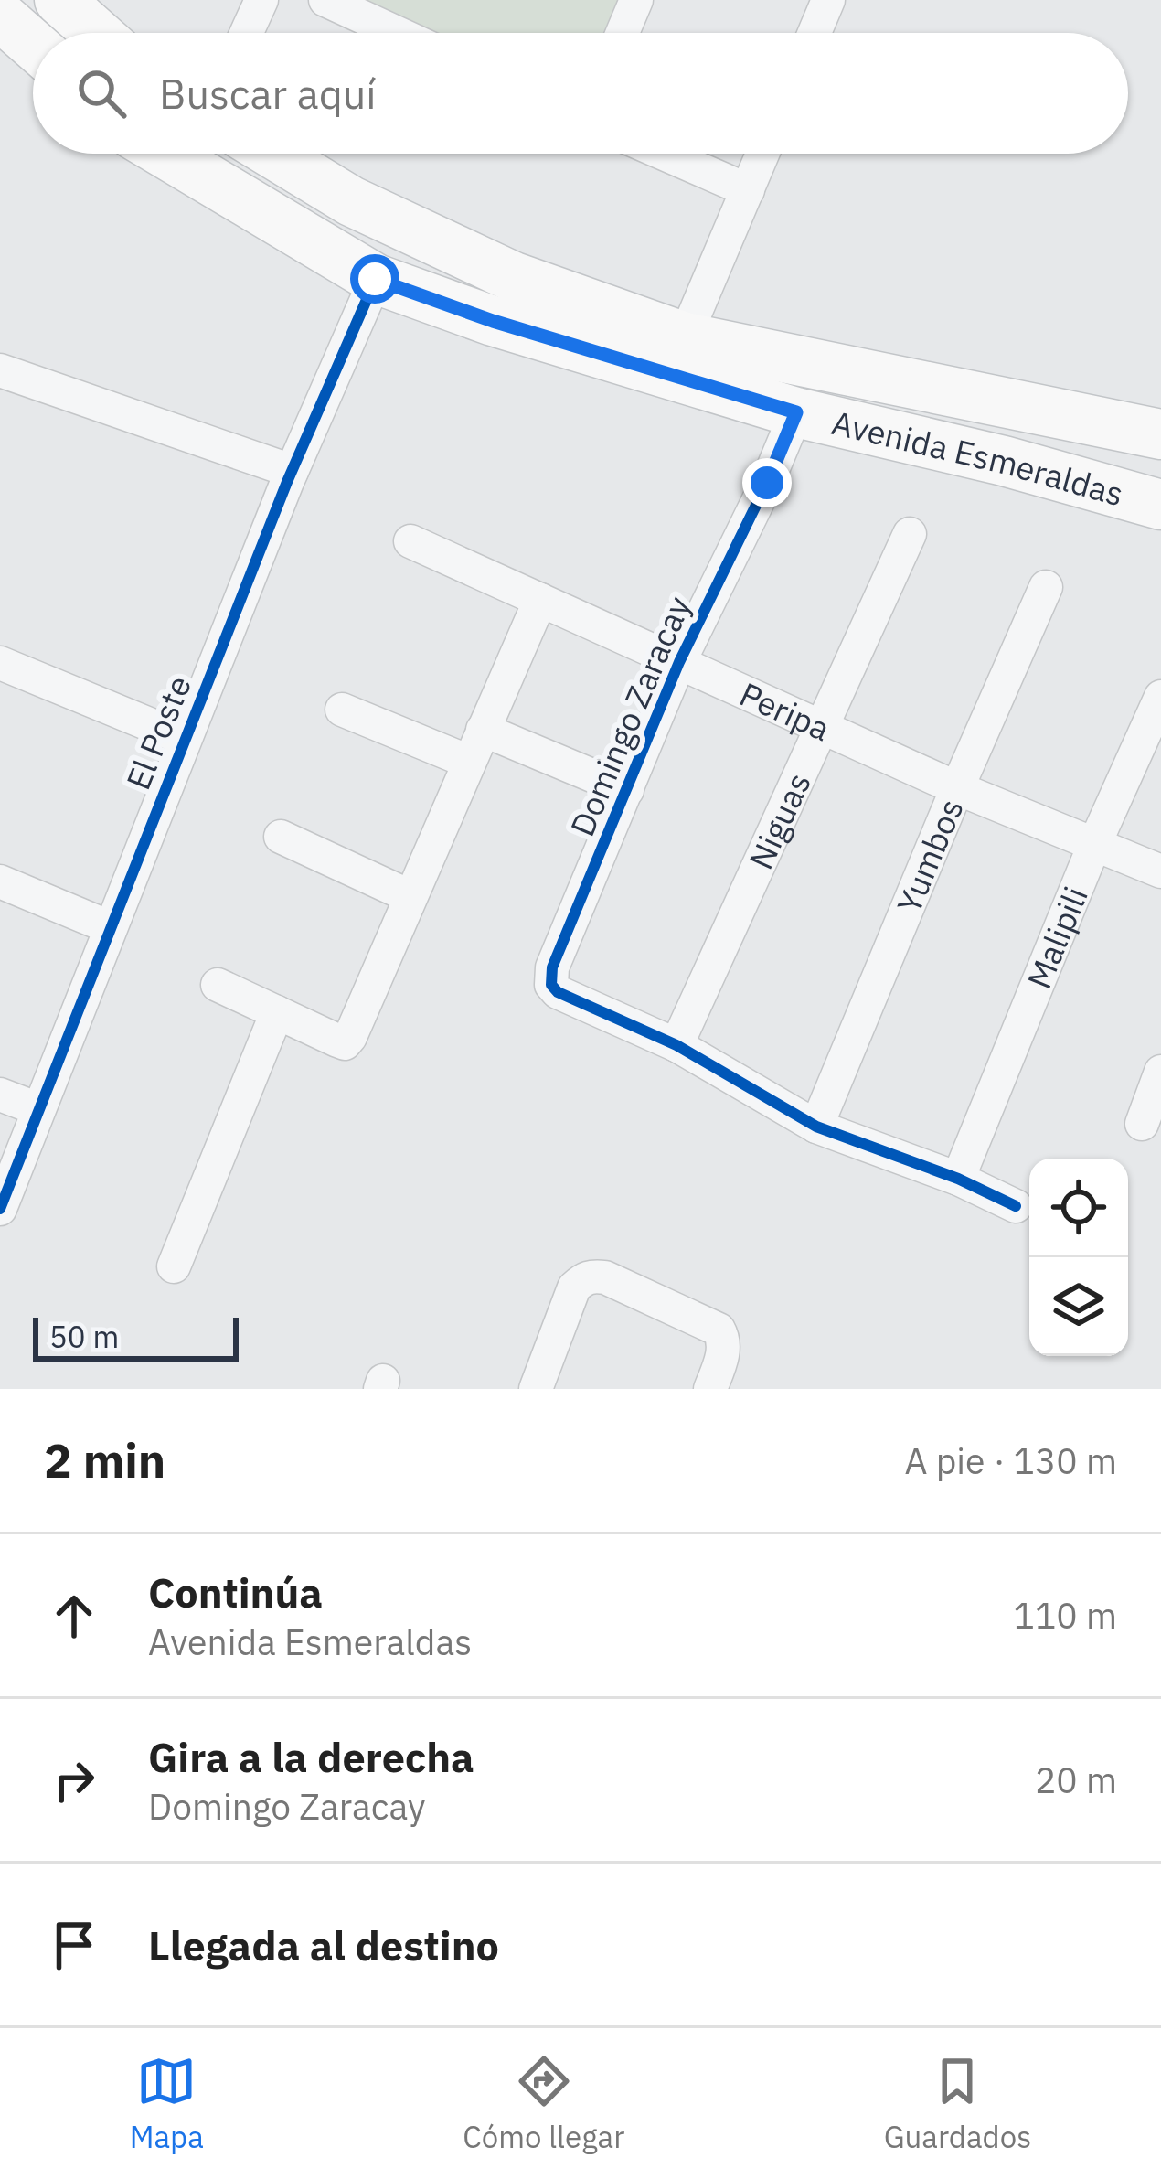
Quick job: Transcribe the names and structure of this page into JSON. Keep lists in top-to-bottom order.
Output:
{
  "streets": {
    "main road": ["Avenida Esmeraldas"],
    "street": [
      "Peripa",
      "Domingo Zaracay",
      "El Poste",
      "Niguas",
      "Yumbos",
      "Malipili"
    ]
  },
  "crossings": [
    ["Avenida Esmeraldas", "Domingo Zaracay"],
    ["Avenida Esmeraldas", "El Poste"],
    ["Peripa", "Domingo Zaracay"],
    ["Peripa", "Niguas"],
    ["Peripa", "Yumbos"],
    ["Peripa", "Malipili"],
    ["Domingo Zaracay", "Niguas"]
  ],
  "scale_bar": "50 m",
  "page": {
    "search": "Buscar aquí",
    "scale": "50 m",
    "heading": ["2 min", "A pie · 130 m"],
    "list": [
      ["Continúa", "Avenida Esmeraldas", "110 m"],
      ["Gira a la derecha", "Domingo Zaracay", "20 m"],
      "Llegada al destino"
    ],
    "nav": ["Mapa", "Cómo llegar", "Guardados"]
  }
}
